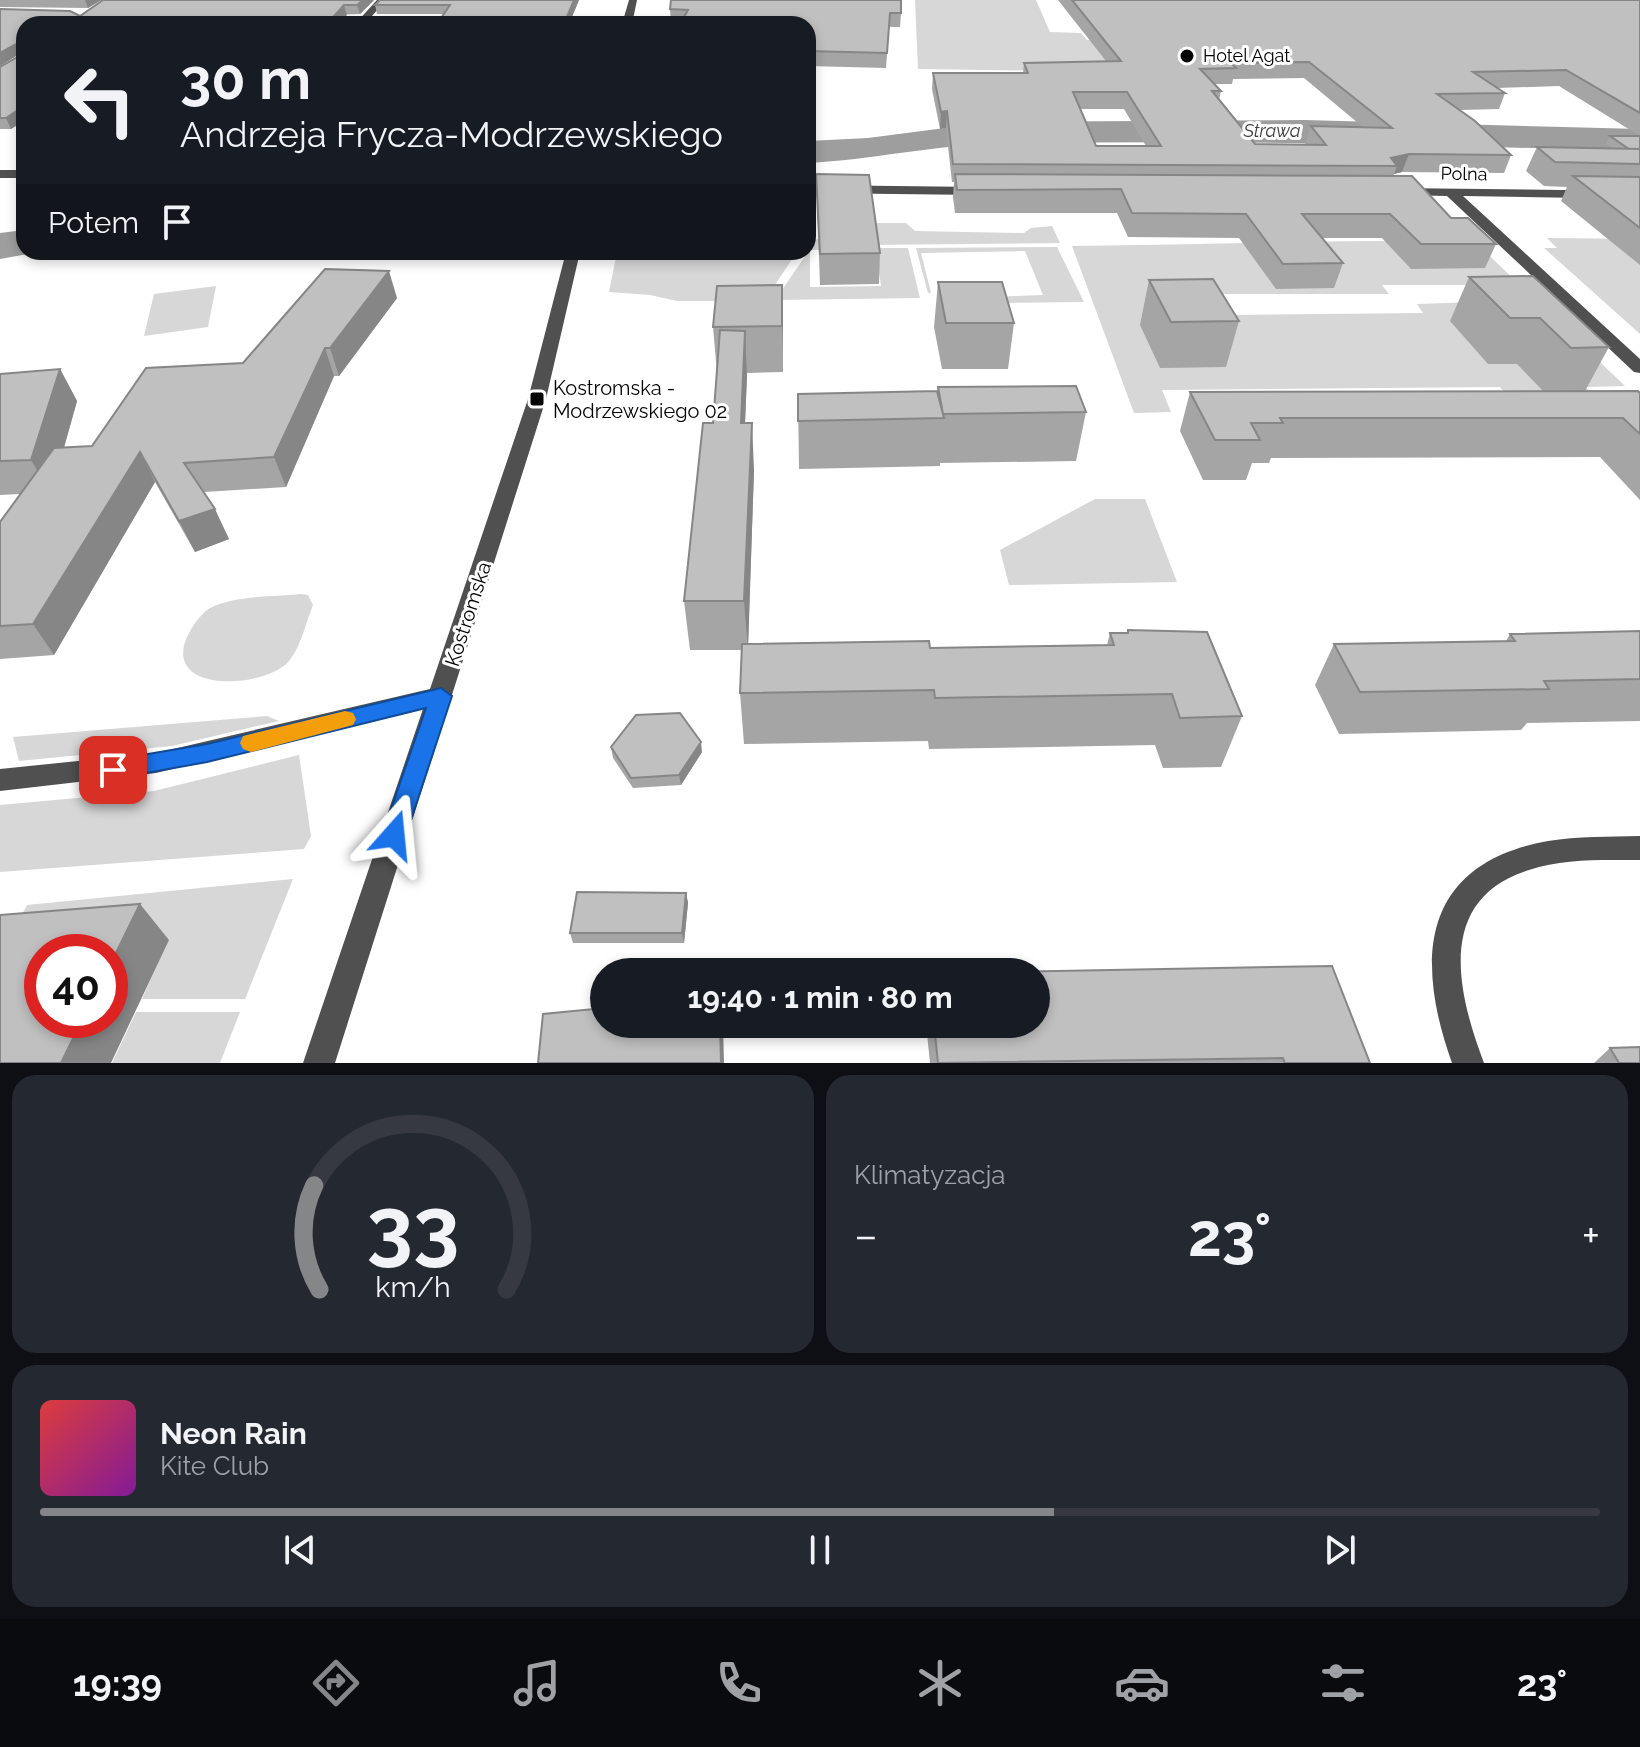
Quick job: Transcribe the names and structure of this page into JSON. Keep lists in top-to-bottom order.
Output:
{
  "streets": {
    "street": ["Polna", "Kostromska"]
  },
  "water": ["Strawa"],
  "places": {
    "other": ["Hotel Agat"],
    "transit": ["Kostromska - Modrzewskiego 02"]
  },
  "page": {
    "turn": ["30 m", "Andrzeja Frycza-Modrzewskiego"],
    "then": "Potem",
    "limit": "40",
    "trip": "19:40 · 1 min · 80 m",
    "tile": "Klimatyzacja",
    "heat": ["−", "23°", "+"],
    "song": ["Neon Rain", "Kite Club"],
    "tabs": ["19:39", "23°"],
    "gauge": ["33", "km/h"]
  }
}
